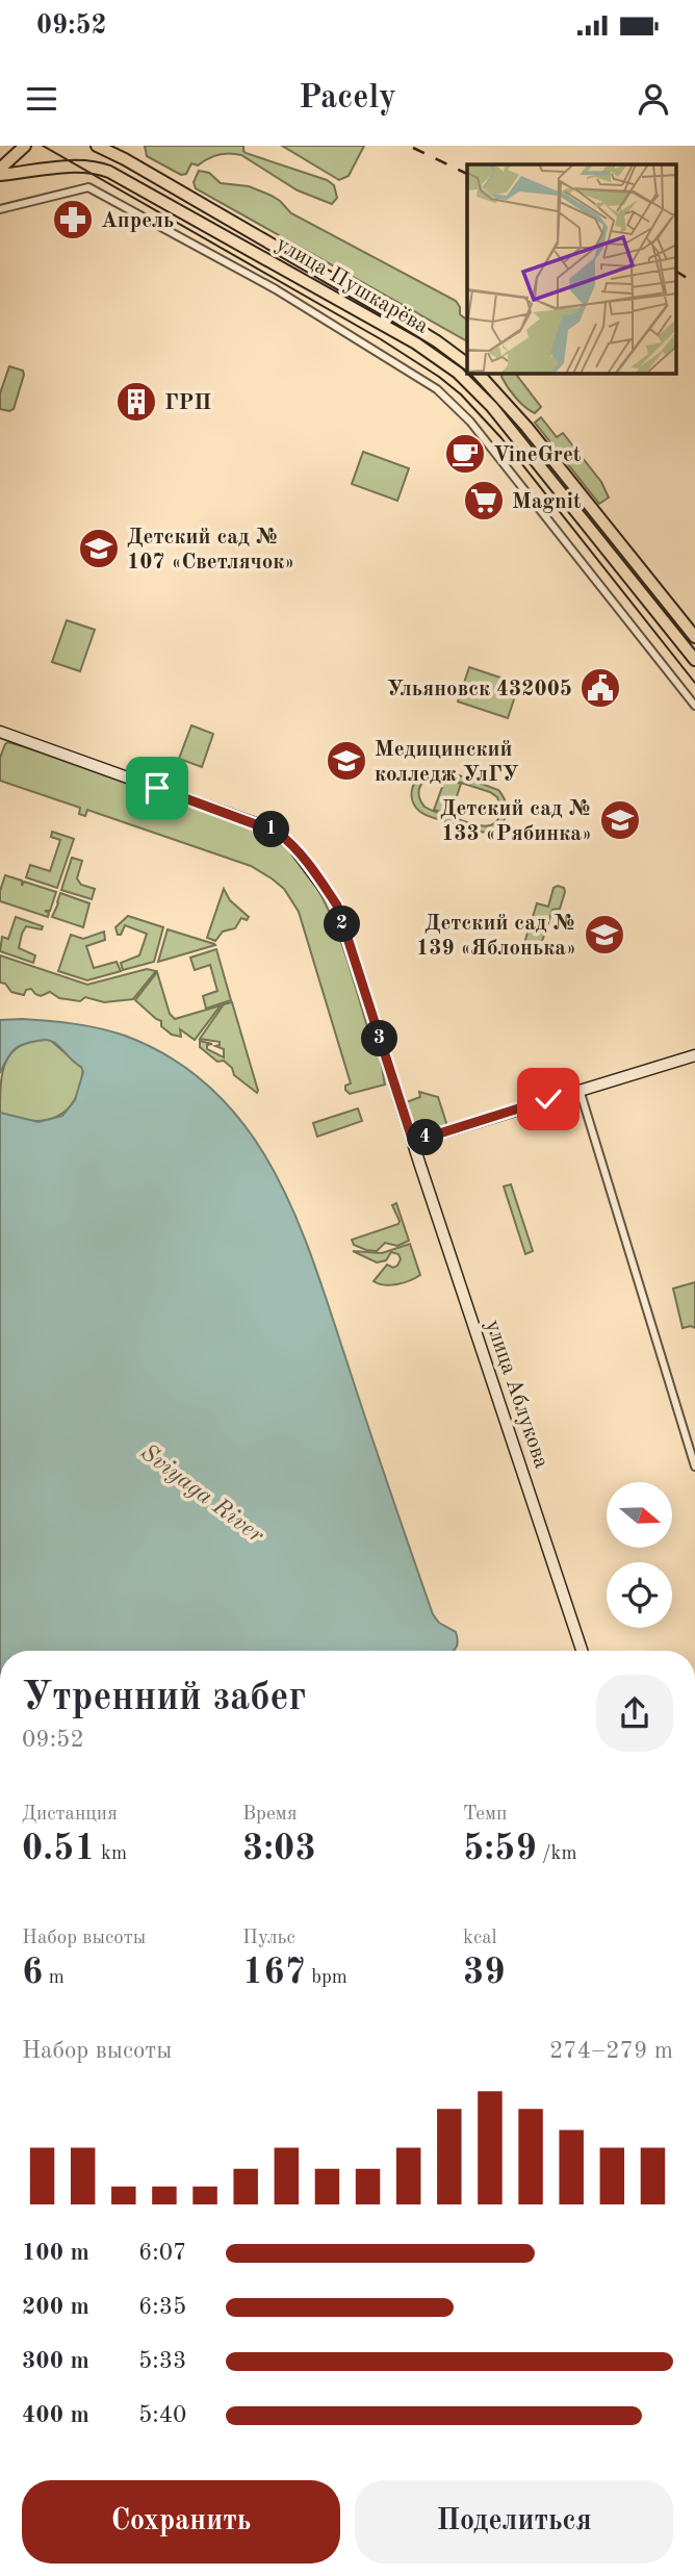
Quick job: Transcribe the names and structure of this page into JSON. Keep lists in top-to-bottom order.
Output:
{
  "streets": {
    "main road": ["улица Пушкарёва"],
    "street": ["улица Аблукова"]
  },
  "water": ["Sviyaga River"],
  "places": {
    "pharmacy": ["Апрель"],
    "building": ["ГРП"],
    "cafe": ["VineGret"],
    "supermarket": ["Magnit"],
    "school or university": [
      "Детский сад № 107 «Светлячок»",
      "Медицинский колледж УлГУ",
      "Детский сад № 133 «Рябинка»",
      "Детский сад № 139 «Яблонька»"
    ],
    "public building": ["Ульяновск 432005"]
  },
  "north": "right",
  "page": {
    "status": "09:52",
    "header": "Pacely",
    "pins": [
      "1",
      "2",
      "3",
      "4"
    ],
    "heading": ["Утренний забег", "09:52"],
    "stats": [
      ["Дистанция", "0.51 km"],
      ["Время", "3:03"],
      ["Темп", "5:59 /km"],
      ["Набор высоты", "6 m"],
      ["Пульс", "167 bpm"],
      ["kcal", "39"]
    ],
    "chart": ["Набор высоты", "274–279 m"],
    "list": [
      {
        "name": "100 m",
        "note": "6:07"
      },
      {
        "name": "200 m",
        "note": "6:35"
      },
      {
        "name": "300 m",
        "note": "5:33"
      },
      {
        "name": "400 m",
        "note": "5:40"
      }
    ],
    "buttons": ["Сохранить", "Поделиться"]
  }
}
